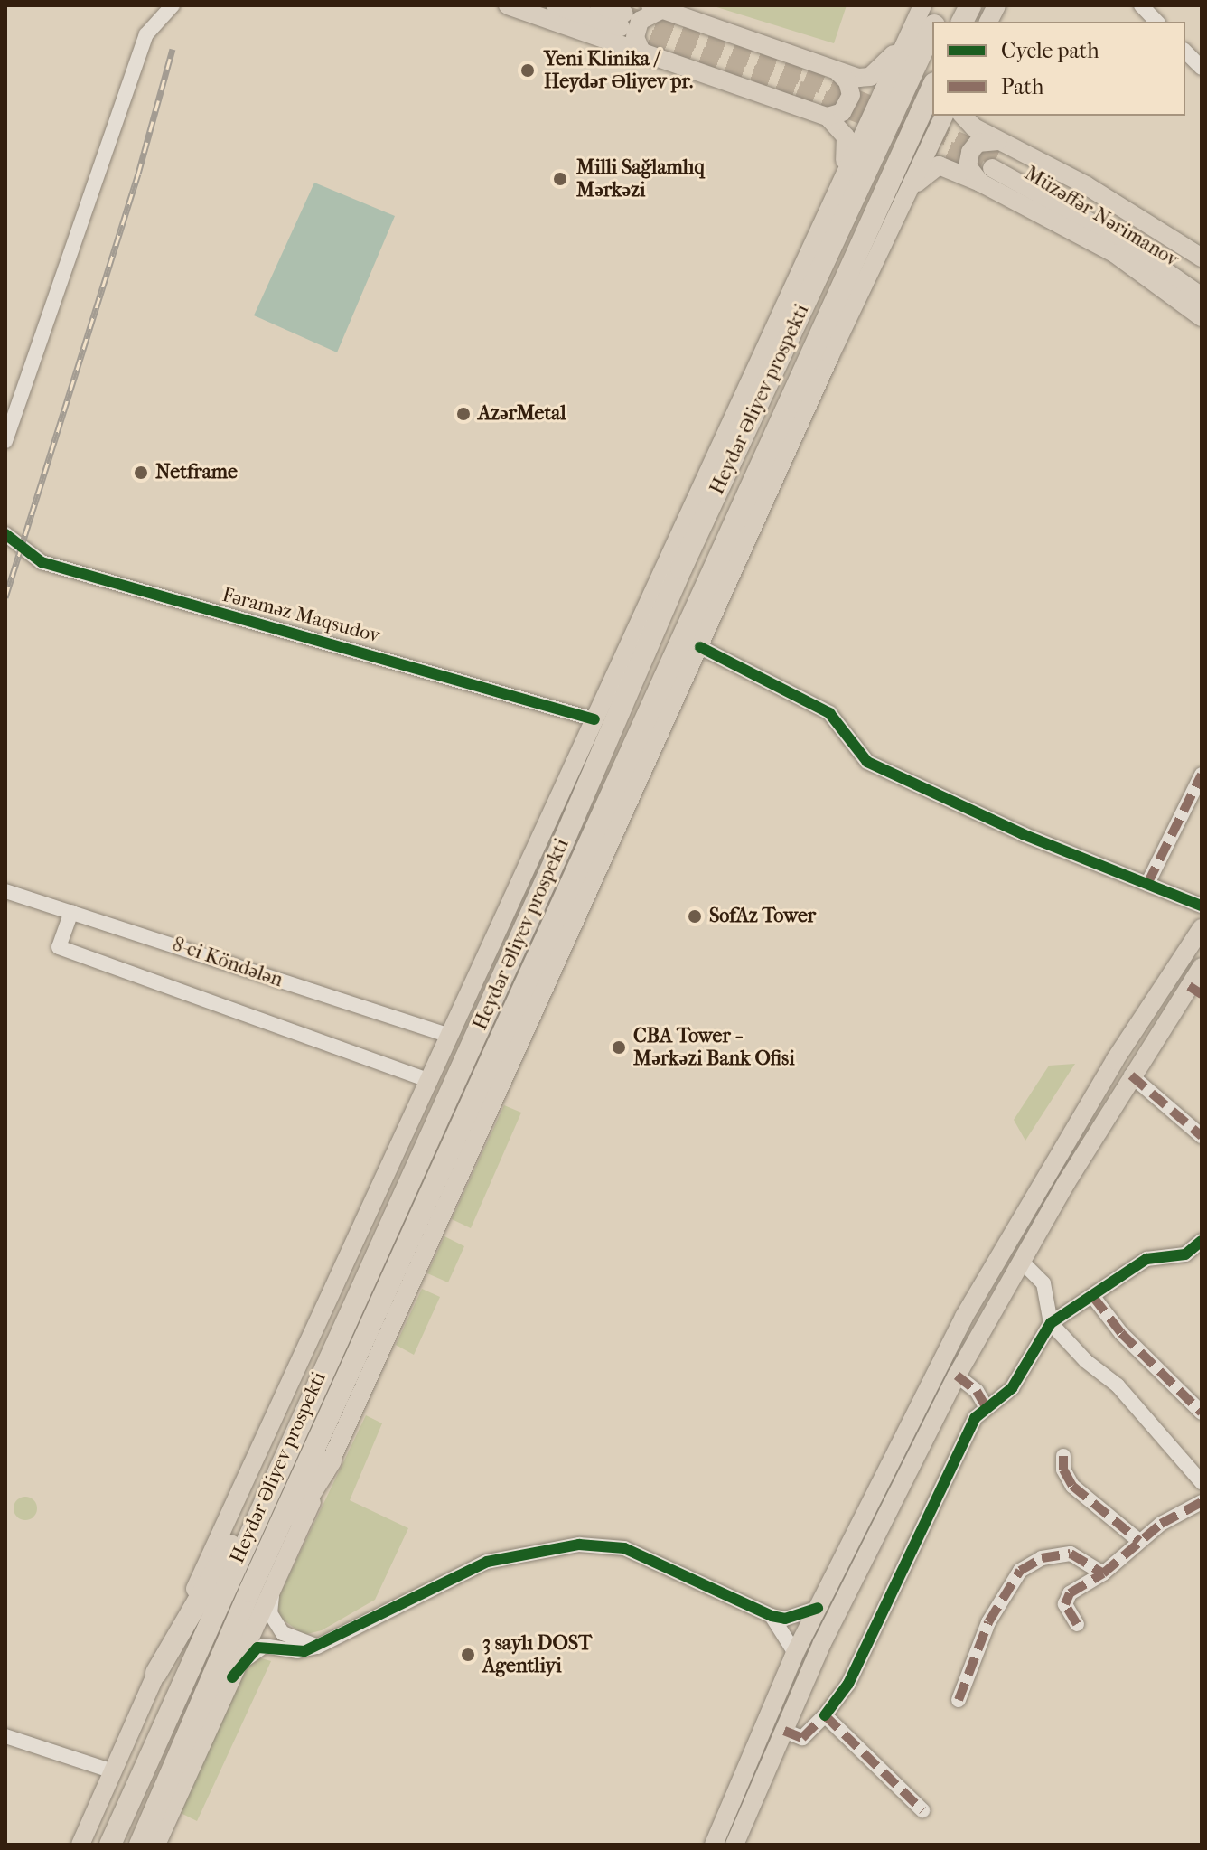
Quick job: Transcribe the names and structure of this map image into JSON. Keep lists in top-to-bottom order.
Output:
{
  "streets": {
    "highway": ["Heydər Əliyev prospekti"],
    "main road": ["Müzəffər Nərimanov"],
    "street": ["Fəraməz Maqsudov", "8-ci Köndələn"]
  },
  "places": [
    "Yeni Klinika / Heydər Əliyev pr.",
    "Milli Sağlamlıq Mərkəzi",
    "AzərMetal",
    "Netframe",
    "SofAz Tower",
    "CBA Tower - Mərkəzi Bank Ofisi",
    "3 saylı DOST Agentliyi"
  ],
  "legend": ["Cycle path", "Path"]
}
